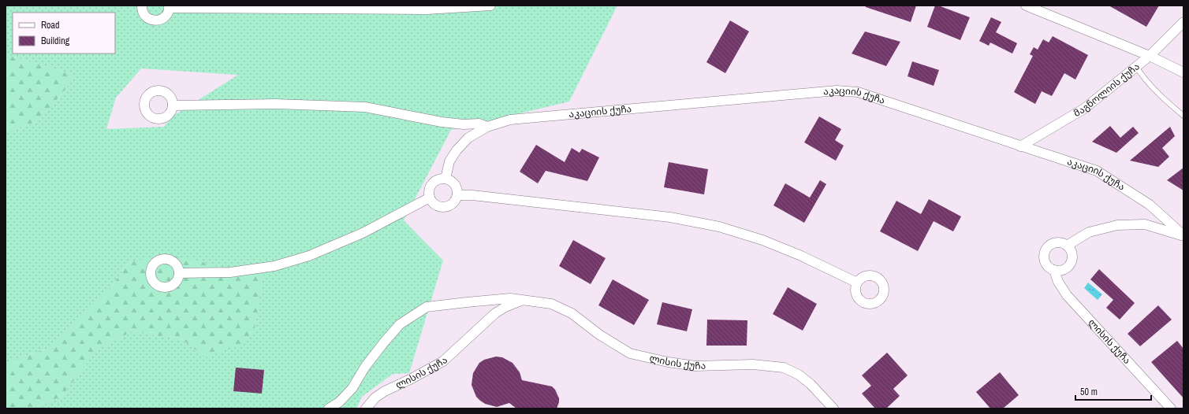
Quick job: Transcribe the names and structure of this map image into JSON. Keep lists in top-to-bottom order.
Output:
{
  "streets": {
    "street": ["მაგნოლიის ქუჩა", "აკაციის ქუჩა", "ლისის ქუჩა"]
  },
  "crossings": [
    ["მაგნოლიის ქუჩა", "აკაციის ქუჩა"]
  ],
  "legend": ["Road", "Building"],
  "scale_bar": "50 m"
}
